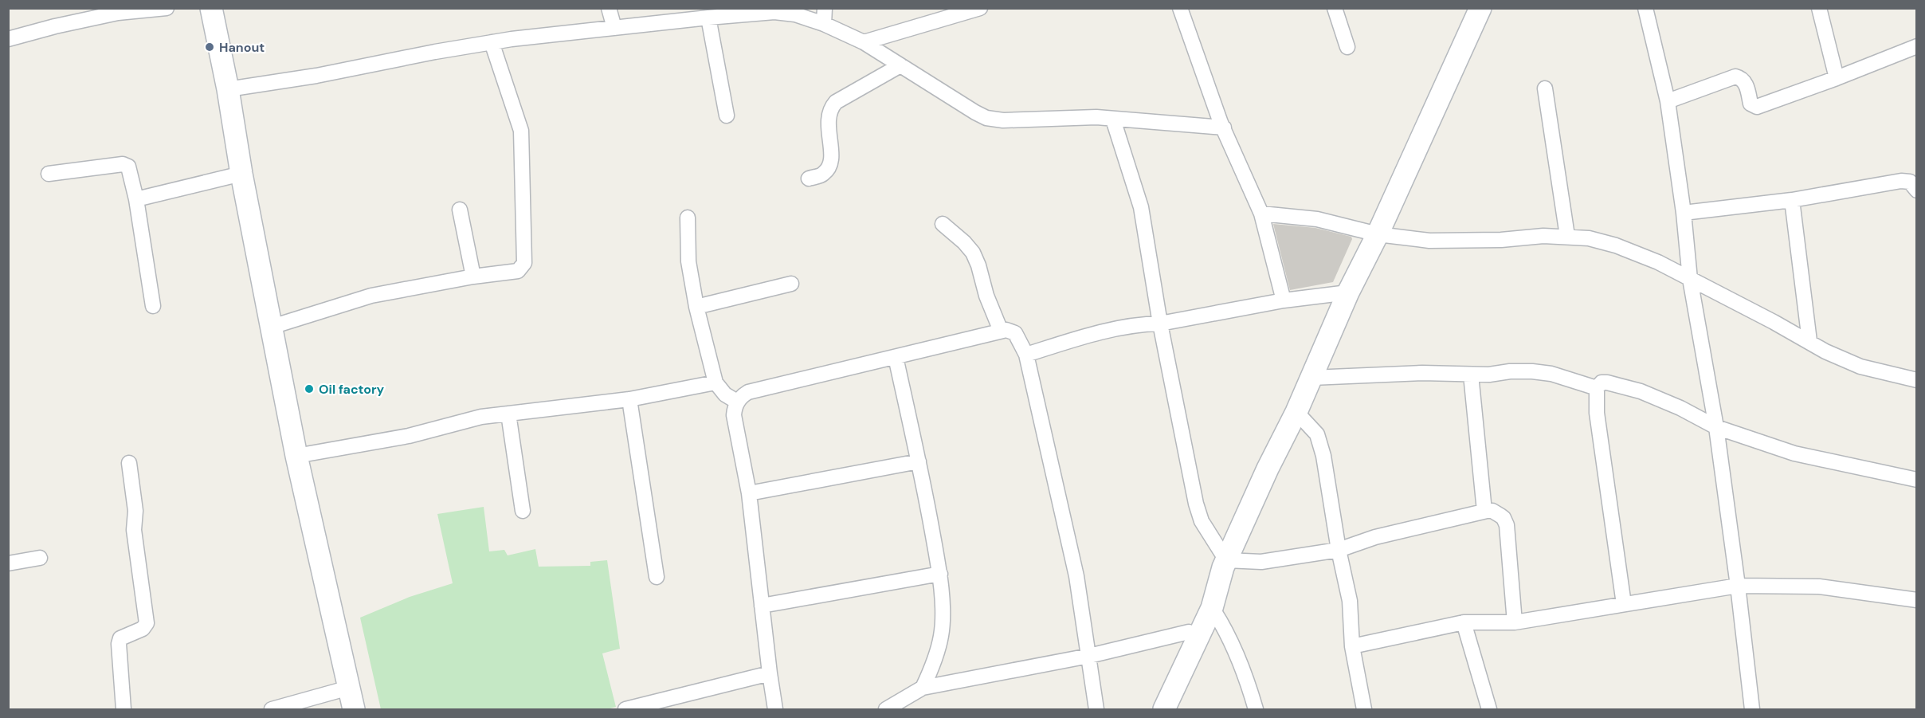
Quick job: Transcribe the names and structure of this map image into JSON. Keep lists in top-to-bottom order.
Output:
{
  "places": ["Hanout", "Oil factory"]
}
